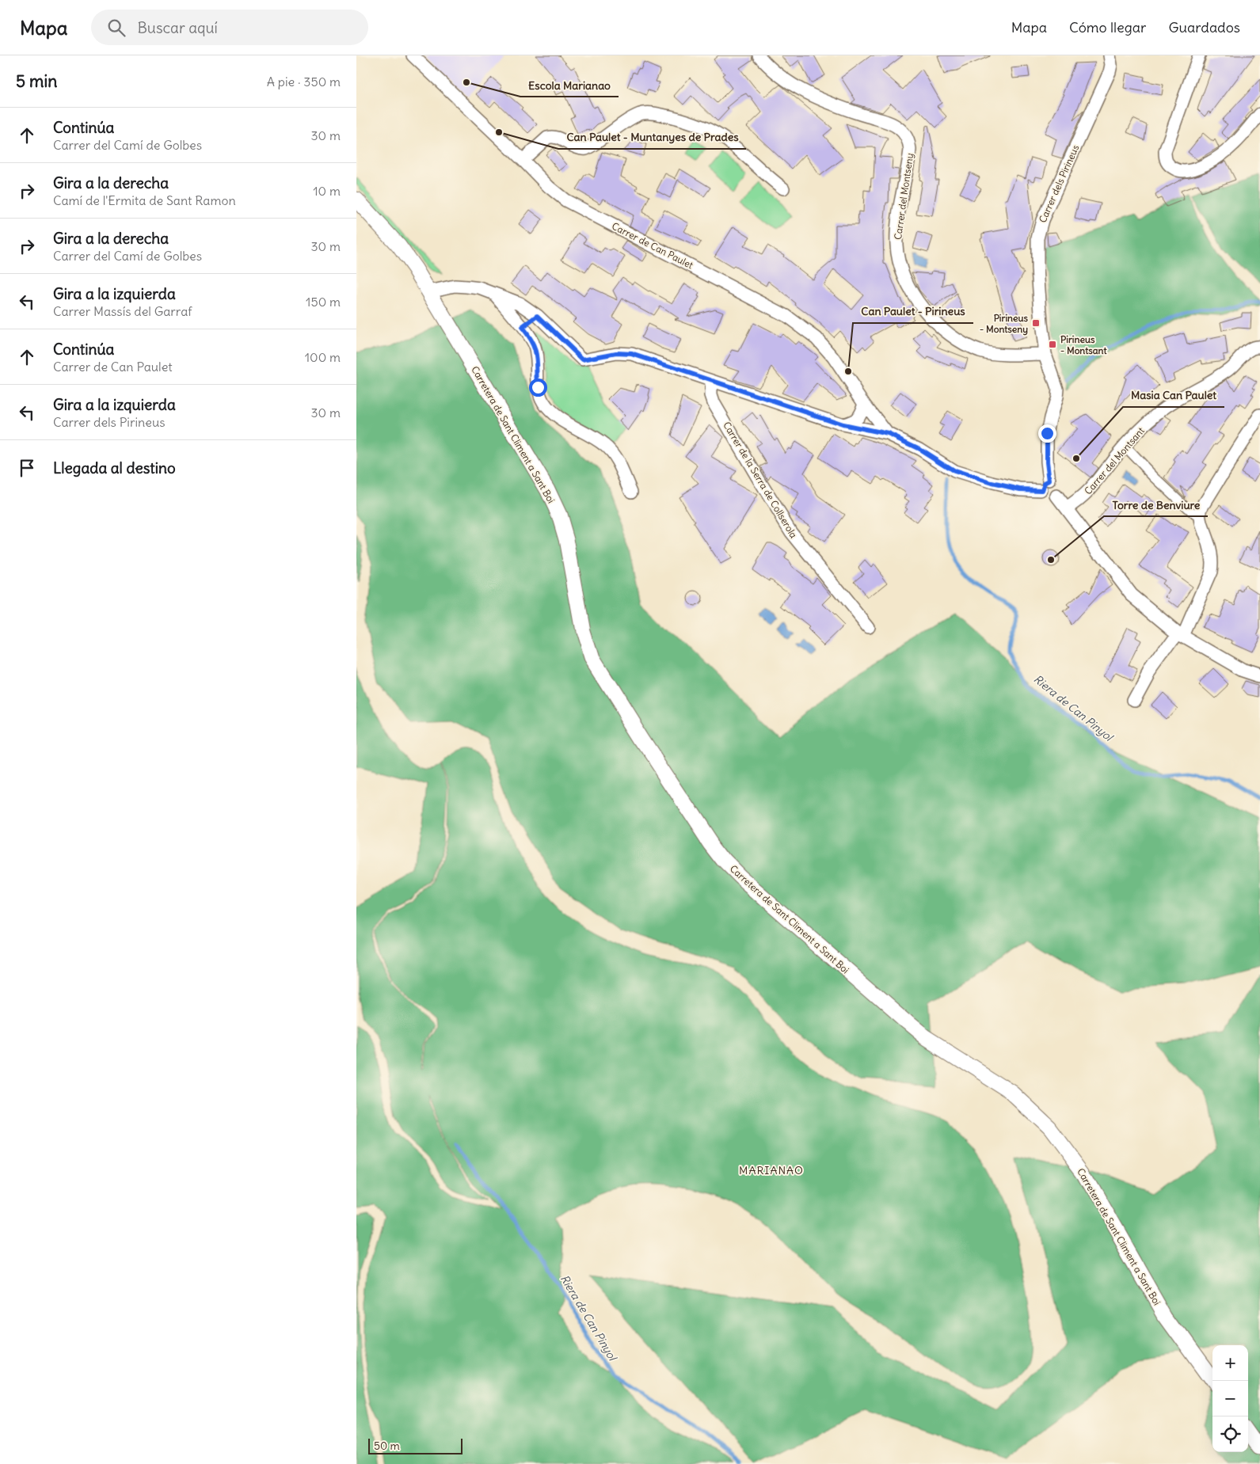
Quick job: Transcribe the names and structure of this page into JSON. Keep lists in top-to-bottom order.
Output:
{
  "streets": {
    "street": [
      "Carrer dels Pirineus",
      "Carrer del Montseny",
      "Carrer de Can Paulet",
      "Carretera de Sant Climent a Sant Boi",
      "Carrer del Montsant",
      "Carrer de la Serra de Collserola"
    ]
  },
  "crossings": [
    ["Carrer dels Pirineus", "Carrer del Montseny"],
    ["Carrer dels Pirineus", "Carrer de Can Paulet"],
    ["Carrer de Can Paulet", "Carrer del Montsant"],
    ["Carrer de Can Paulet", "Carrer de la Serra de Collserola"]
  ],
  "districts": ["MARIANAO"],
  "water": ["Riera de Can Pinyol"],
  "places": {
    "other": [
      "Escola Marianao",
      "Can Paulet - Muntanyes de Prades",
      "Can Paulet - Pirineus",
      "Masia Can Paulet",
      "Torre de Benviure"
    ],
    "transit": ["Pirineus - Montseny", "Pirineus - Montsant"]
  },
  "scale_bar": "50 m",
  "page": {
    "header": "Mapa",
    "search": "Buscar aquí",
    "nav": ["Mapa", "Cómo llegar", "Guardados"],
    "heading": ["5 min", "A pie · 350 m"],
    "list": [
      ["Continúa", "Carrer del Camí de Golbes", "30 m"],
      ["Gira a la derecha", "Camí de l'Ermita de Sant Ramon", "10 m"],
      ["Gira a la derecha", "Carrer del Camí de Golbes", "30 m"],
      ["Gira a la izquierda", "Carrer Massís del Garraf", "150 m"],
      ["Continúa", "Carrer de Can Paulet", "100 m"],
      ["Gira a la izquierda", "Carrer dels Pirineus", "30 m"],
      "Llegada al destino"
    ],
    "map_buttons": ["+", "−"],
    "scale": "50 m"
  }
}
